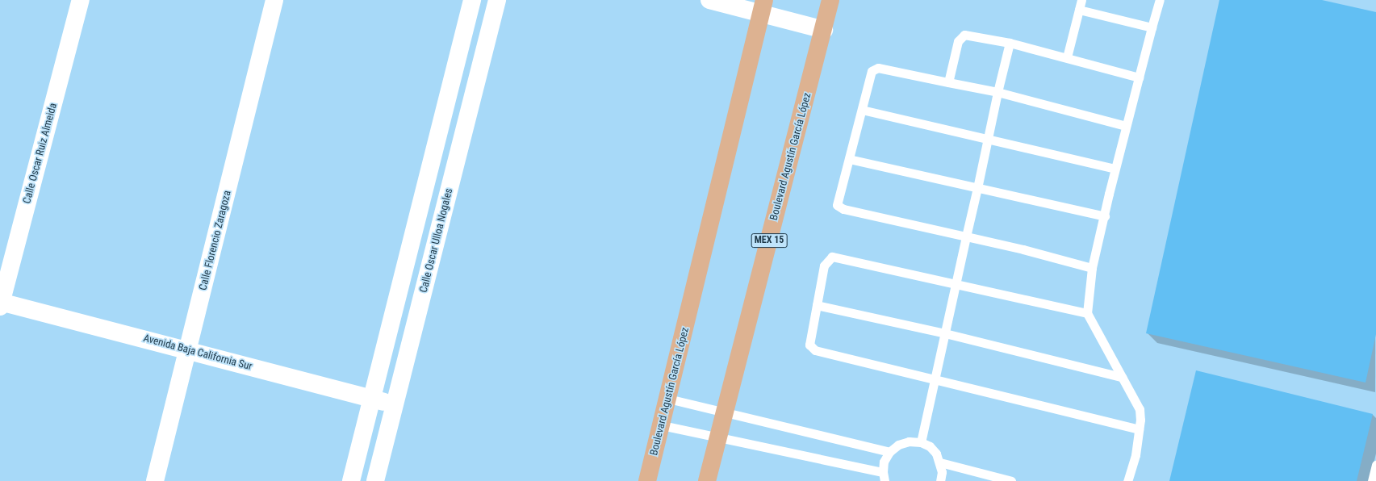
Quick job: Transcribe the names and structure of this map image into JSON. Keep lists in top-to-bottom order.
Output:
{
  "streets": {
    "main road": ["Boulevard Agustín García López", "MEX 15"],
    "street": [
      "Calle Oscar Ruiz Almeida",
      "Calle Florencio Zaragoza",
      "Calle Oscar Ulloa Nogales",
      "Avenida Baja California Sur"
    ]
  },
  "crossings": [
    ["Calle Oscar Ruiz Almeida", "Avenida Baja California Sur"],
    ["Calle Florencio Zaragoza", "Avenida Baja California Sur"],
    ["Calle Oscar Ulloa Nogales", "Avenida Baja California Sur"]
  ]
}
